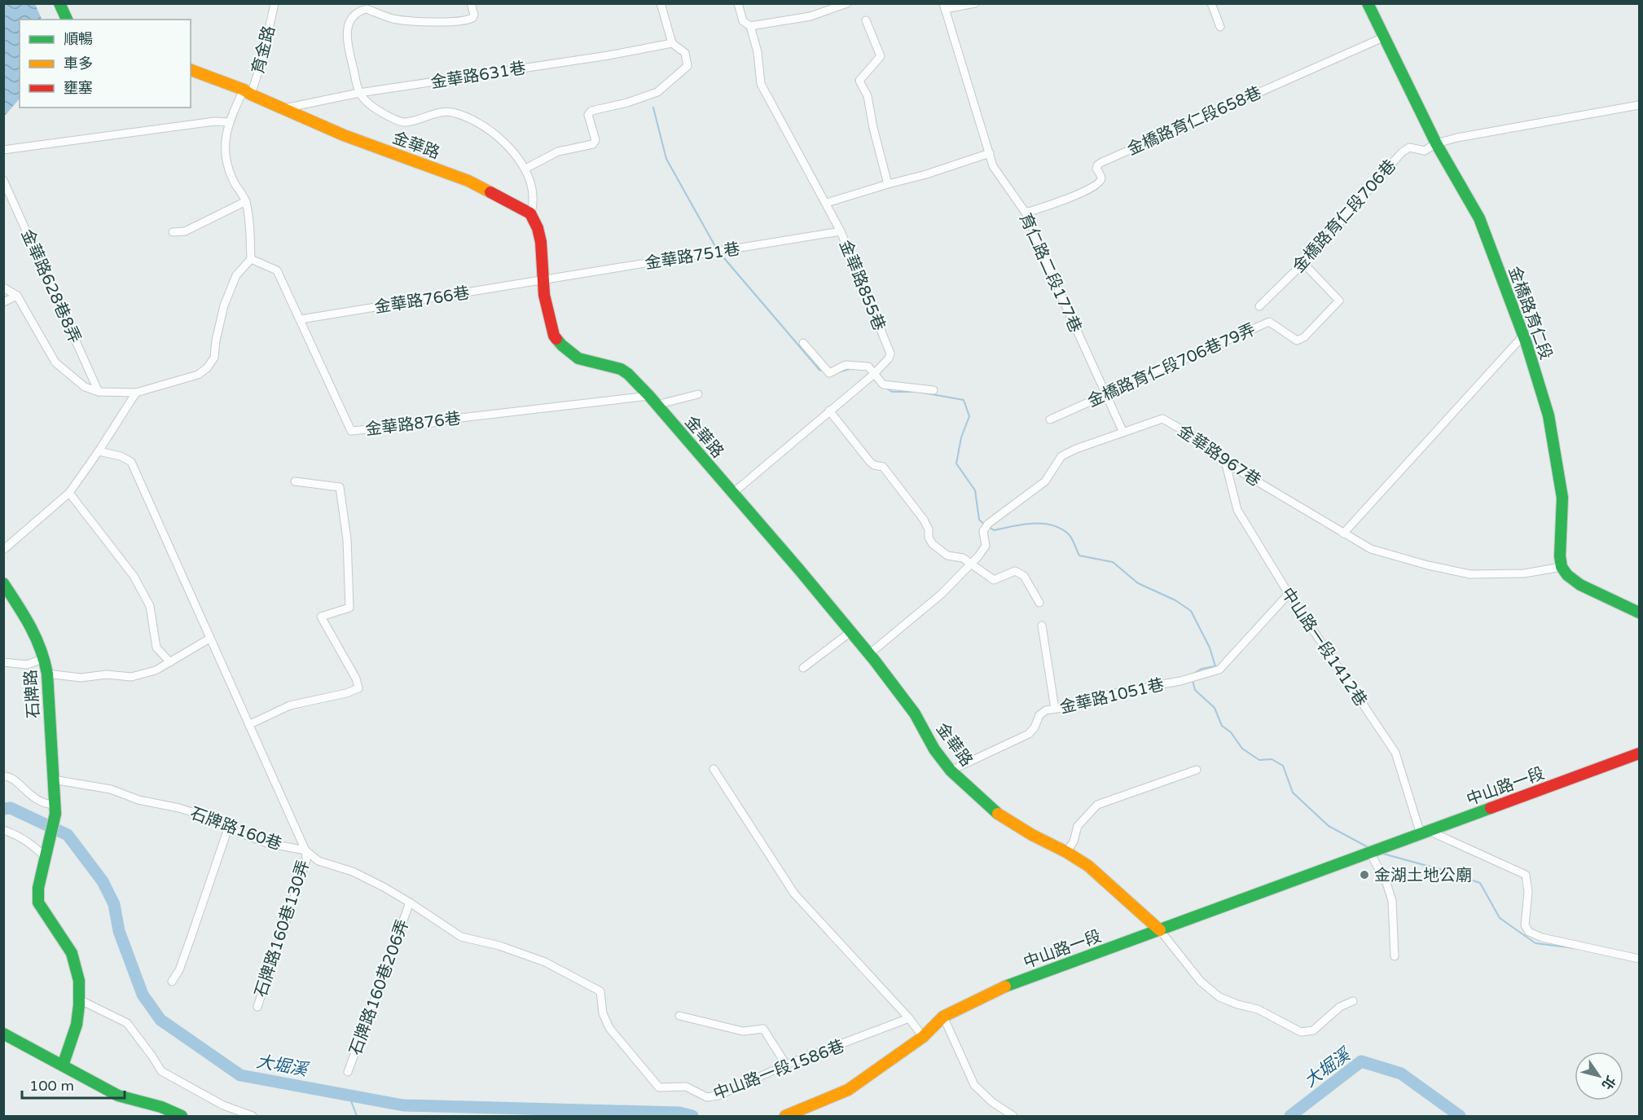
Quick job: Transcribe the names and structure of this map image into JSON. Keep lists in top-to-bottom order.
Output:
{
  "streets": {
    "street": [
      "育金路",
      "金華路631巷",
      "金橋路育仁段658巷",
      "金華路",
      "金橋路育仁段706巷",
      "金華路751巷",
      "育仁路二段177巷",
      "金華路855巷",
      "金華路628巷8弄",
      "金華路766巷",
      "金橋路育仁段",
      "金橋路育仁段706巷79弄",
      "金華路876巷",
      "金華路967巷",
      "中山路一段1412巷",
      "石牌路",
      "金華路1051巷",
      "中山路一段",
      "石牌路160巷",
      "石牌路160巷130弄",
      "石牌路160巷206弄",
      "中山路一段1586巷"
    ]
  },
  "crossings": [
    ["育金路", "金華路"],
    ["金華路631巷", "金華路"],
    ["金橋路育仁段658巷", "育仁路二段177巷"],
    ["金橋路育仁段658巷", "金橋路育仁段"],
    ["金華路", "金華路751巷"],
    ["金華路", "金華路855巷"],
    ["金華路", "金華路766巷"],
    ["金華路", "金華路876巷"],
    ["金華路", "金華路967巷"],
    ["金華路", "金華路1051巷"],
    ["金華路", "中山路一段"],
    ["金橋路育仁段706巷", "金橋路育仁段"],
    ["金橋路育仁段706巷", "金橋路育仁段706巷79弄"],
    ["金華路751巷", "金華路855巷"],
    ["金華路751巷", "金華路766巷"],
    ["育仁路二段177巷", "金橋路育仁段706巷79弄"],
    ["育仁路二段177巷", "金華路967巷"],
    ["金華路766巷", "金華路876巷"],
    ["金橋路育仁段", "金華路967巷"],
    ["金華路967巷", "中山路一段1412巷"],
    ["中山路一段1412巷", "金華路1051巷"],
    ["中山路一段1412巷", "中山路一段"],
    ["石牌路", "石牌路160巷"],
    ["石牌路160巷", "石牌路160巷130弄"],
    ["石牌路160巷", "石牌路160巷206弄"],
    ["石牌路160巷", "中山路一段1586巷"],
    ["石牌路160巷206弄", "中山路一段1586巷"]
  ],
  "water": ["大堀溪"],
  "places": ["金湖土地公廟"],
  "legend": ["順暢", "車多", "壅塞"],
  "scale_bar": "100 m",
  "north": "bottom right"
}
